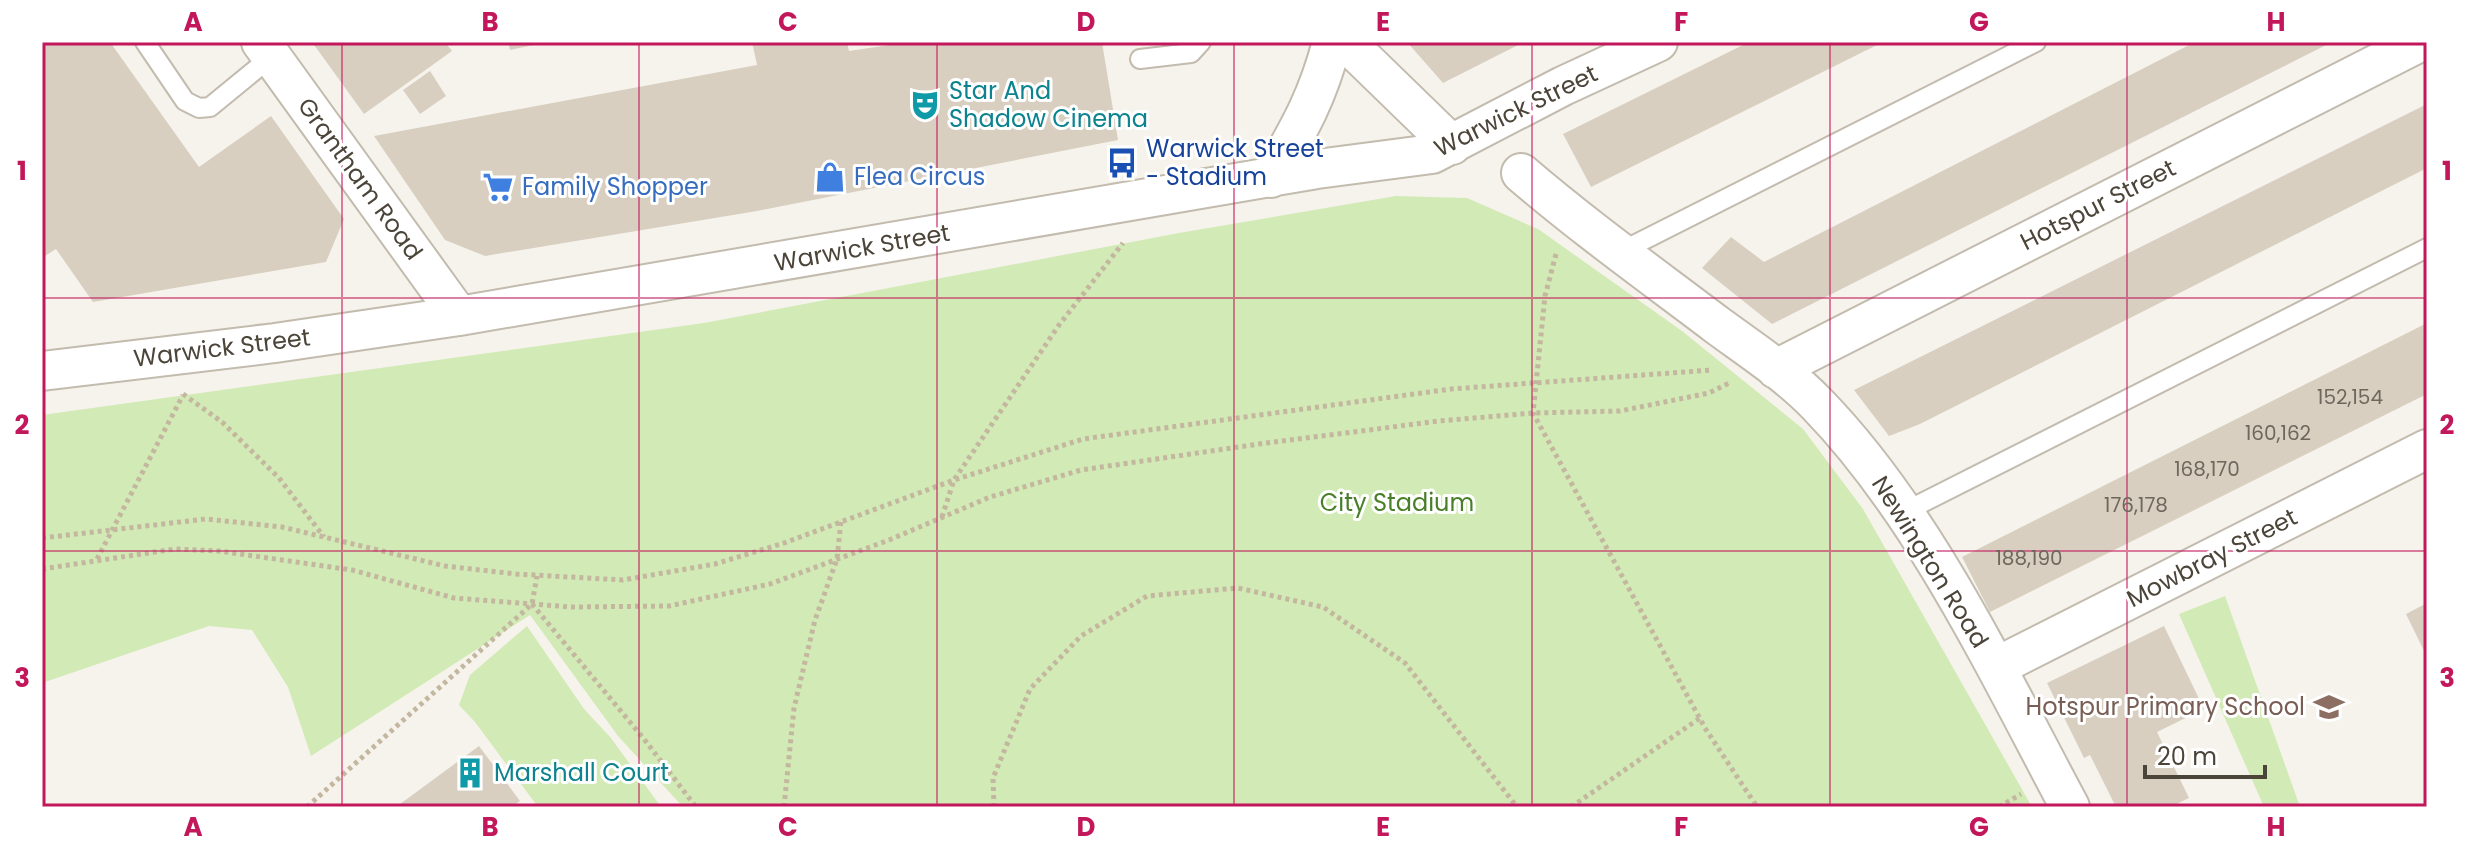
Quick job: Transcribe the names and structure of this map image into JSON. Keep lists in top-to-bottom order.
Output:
{
  "streets": {
    "street": [
      "Warwick Street",
      "Grantham Road",
      "Hotspur Street",
      "Mowbray Street",
      "Newington Road"
    ]
  },
  "crossings": [
    ["Warwick Street", "Grantham Road"],
    ["Hotspur Street", "Newington Road"],
    ["Mowbray Street", "Newington Road"]
  ],
  "parks": ["City Stadium"],
  "places": {
    "theatre": ["Star And Shadow Cinema"],
    "bus stop": ["Warwick Street - Stadium"],
    "shop": ["Flea Circus"],
    "supermarket": ["Family Shopper"],
    "school or university": ["Hotspur Primary School"],
    "building": ["Marshall Court"]
  },
  "house_numbers": [
    "152,154",
    "160,162",
    "168,170",
    "176,178",
    "188,190"
  ],
  "scale_bar": "20 m",
  "grid": {
    "columns": [
      "A",
      "B",
      "C",
      "D",
      "E",
      "F",
      "G",
      "H"
    ],
    "rows": ["1", "2", "3"]
  }
}
